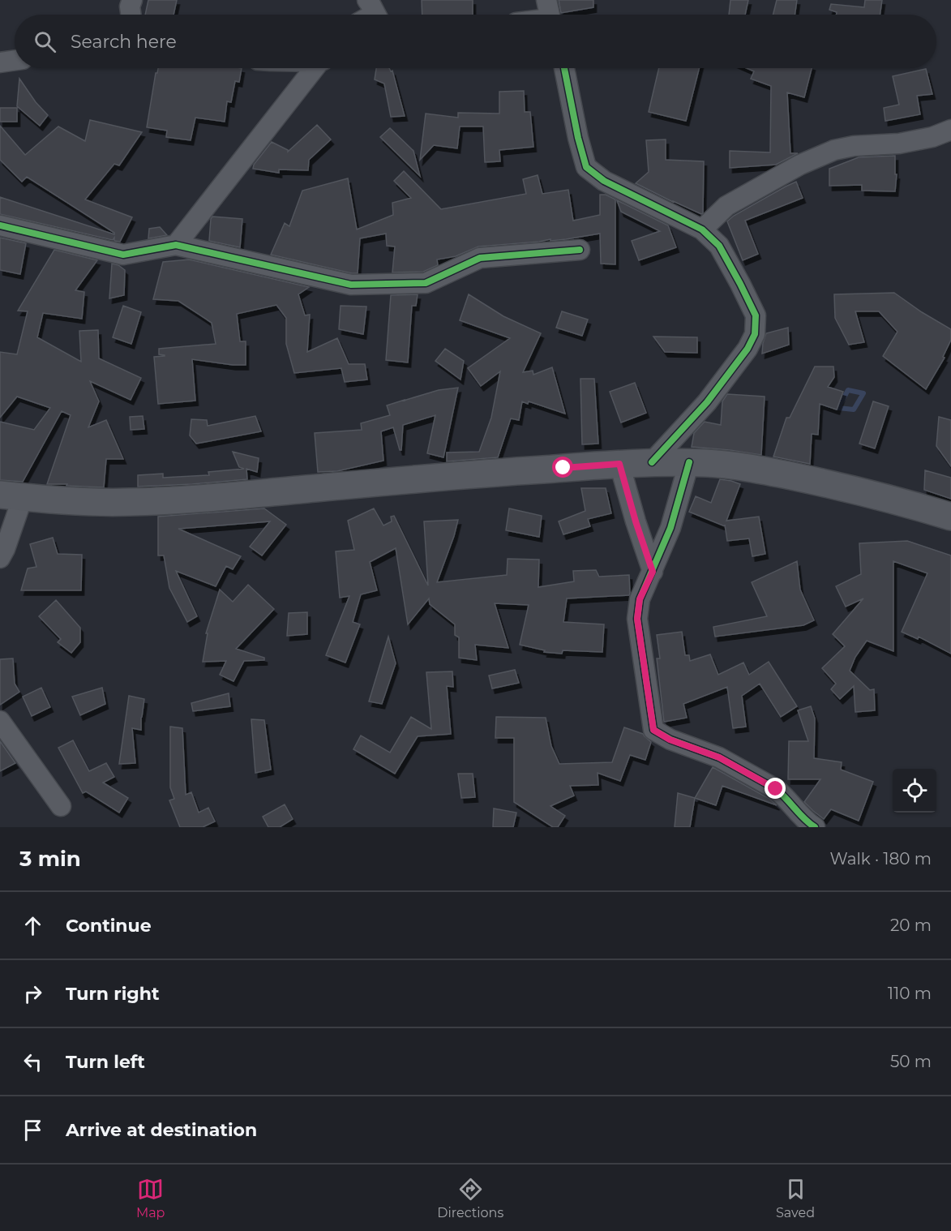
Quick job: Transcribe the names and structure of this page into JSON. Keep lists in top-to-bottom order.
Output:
{
  "page": {
    "search": "Search here",
    "heading": ["3 min", "Walk · 180 m"],
    "list": [
      ["Continue", "20 m"],
      ["Turn right", "110 m"],
      ["Turn left", "50 m"],
      "Arrive at destination"
    ],
    "nav": ["Map", "Directions", "Saved"]
  }
}
